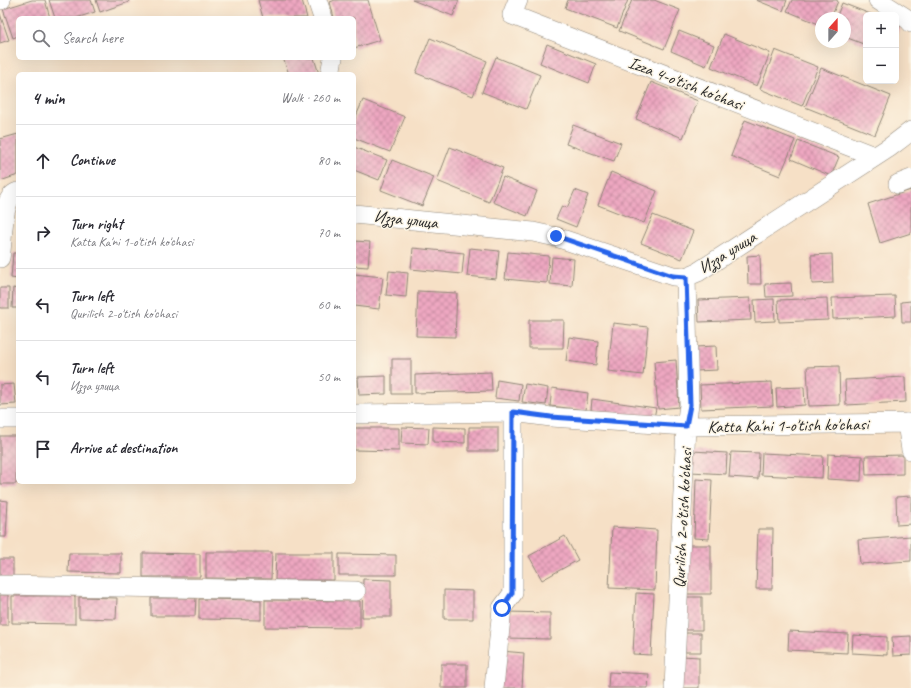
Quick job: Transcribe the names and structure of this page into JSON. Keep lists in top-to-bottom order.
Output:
{
  "streets": {
    "street": [
      "Izza 4-o'tish ko'chasi",
      "Изза улица",
      "Katta Ka'ni 1-o'tish ko'chasi",
      "Qurilish 2-o'tish ko'chasi"
    ]
  },
  "crossings": [
    ["Izza 4-o'tish ko'chasi", "Изза улица"],
    ["Изза улица", "Qurilish 2-o'tish ko'chasi"],
    ["Katta Ka'ni 1-o'tish ko'chasi", "Qurilish 2-o'tish ko'chasi"]
  ],
  "north": "top",
  "page": {
    "map_buttons": ["+", "−"],
    "search": "Search here",
    "heading": ["4 min", "Walk · 260 m"],
    "list": [
      ["Continue", "80 m"],
      ["Turn right", "Katta Ka'ni 1-o'tish ko'chasi", "70 m"],
      ["Turn left", "Qurilish 2-o'tish ko'chasi", "60 m"],
      ["Turn left", "Изза улица", "50 m"],
      "Arrive at destination"
    ]
  }
}
